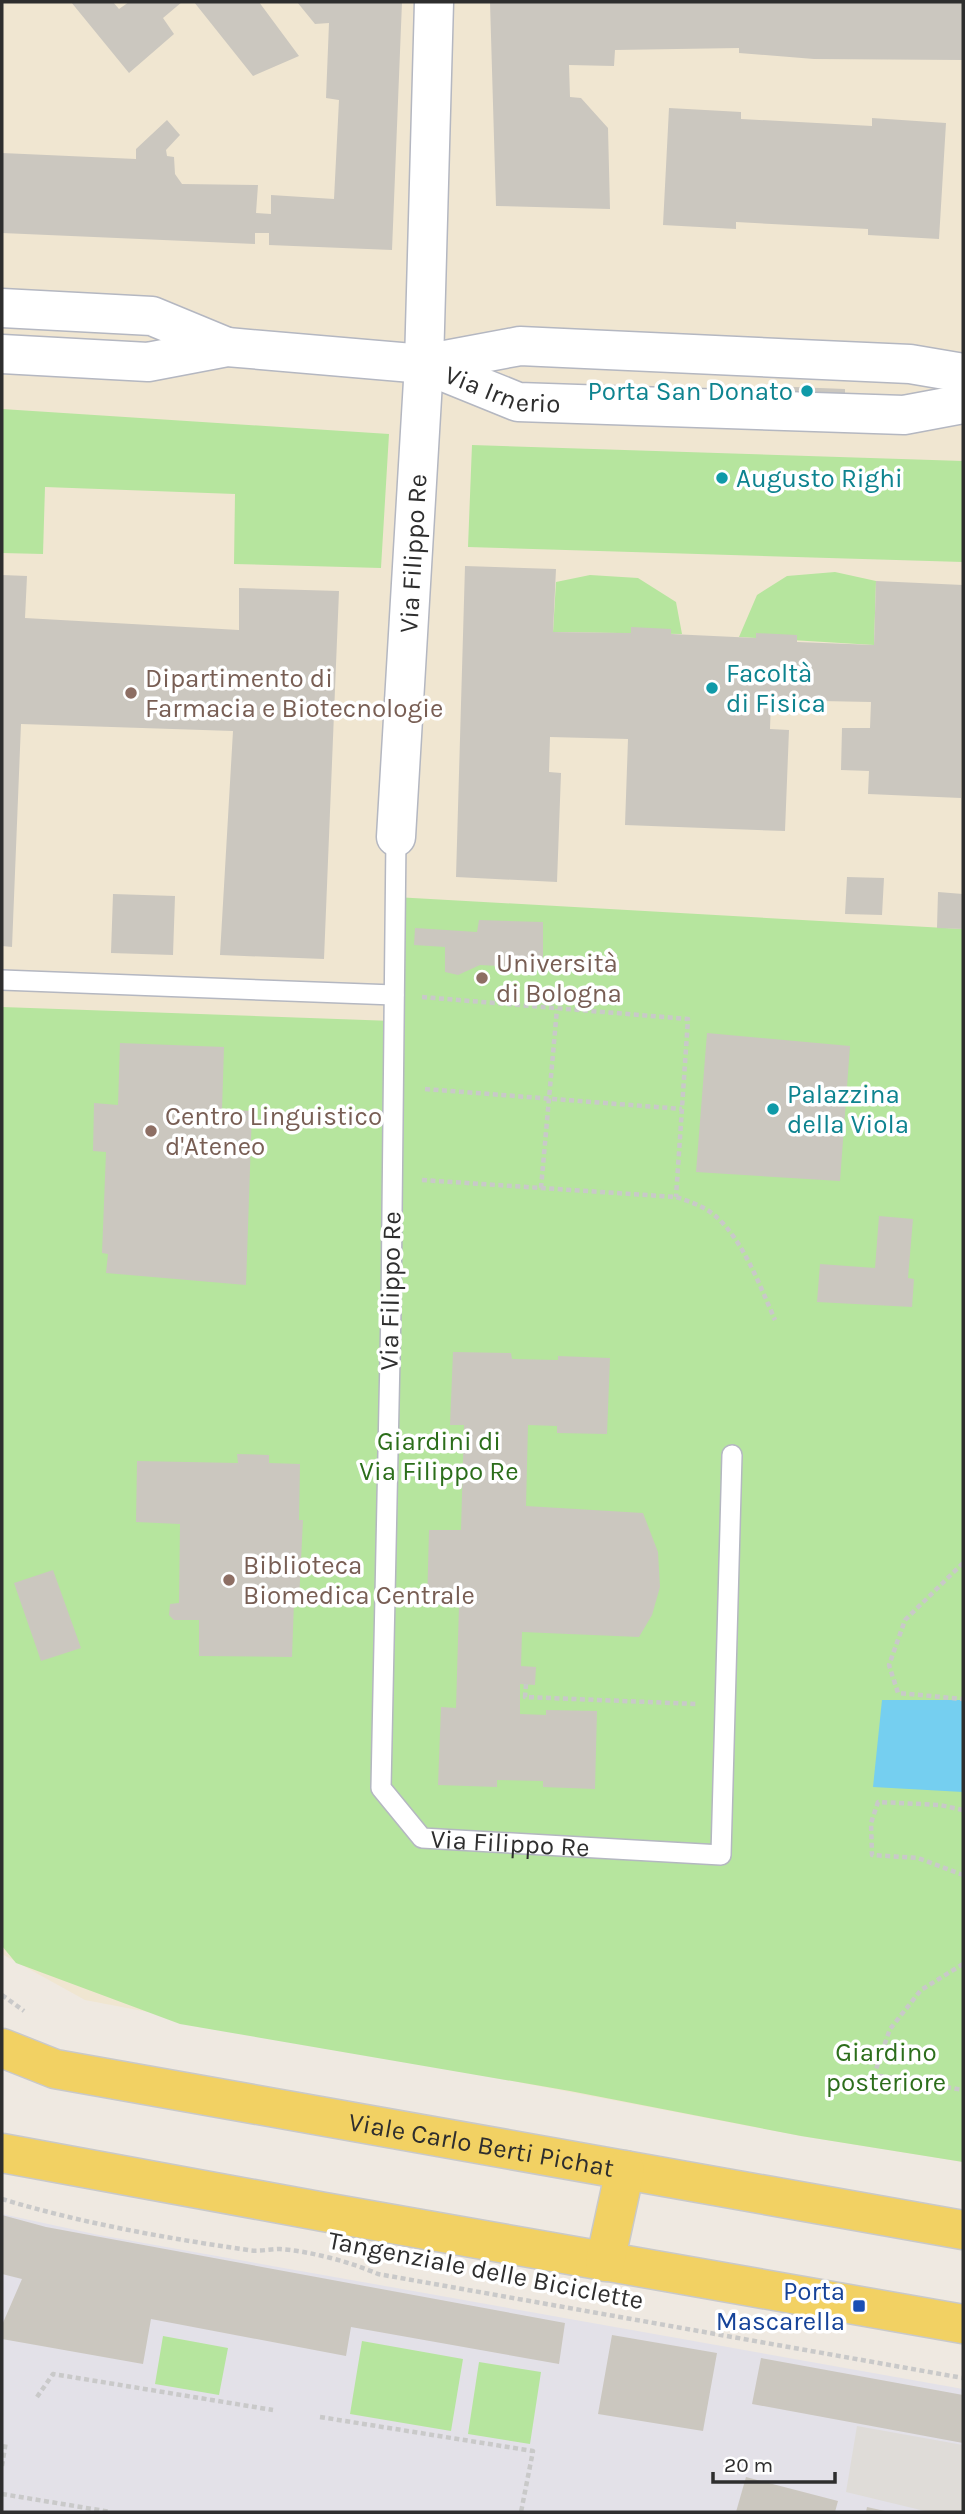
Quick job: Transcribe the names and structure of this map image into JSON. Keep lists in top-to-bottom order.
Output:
{
  "streets": {
    "main road": ["Viale Carlo Berti Pichat"],
    "street": ["Via Irnerio", "Via Filippo Re"],
    "path": ["Tangenziale delle Biciclette"]
  },
  "crossings": [
    ["Via Irnerio", "Via Filippo Re"]
  ],
  "parks": ["Giardini di Via Filippo Re", "Giardino posteriore"],
  "places": {
    "other": [
      "Porta San Donato",
      "Augusto Righi",
      "Facoltà di Fisica",
      "Dipartimento di Farmacia e Biotecnologie",
      "Università di Bologna",
      "Palazzina della Viola",
      "Centro Linguistico d'Ateneo",
      "Biblioteca Biomedica Centrale"
    ],
    "transit": ["Porta Mascarella"]
  },
  "scale_bar": "20 m"
}
